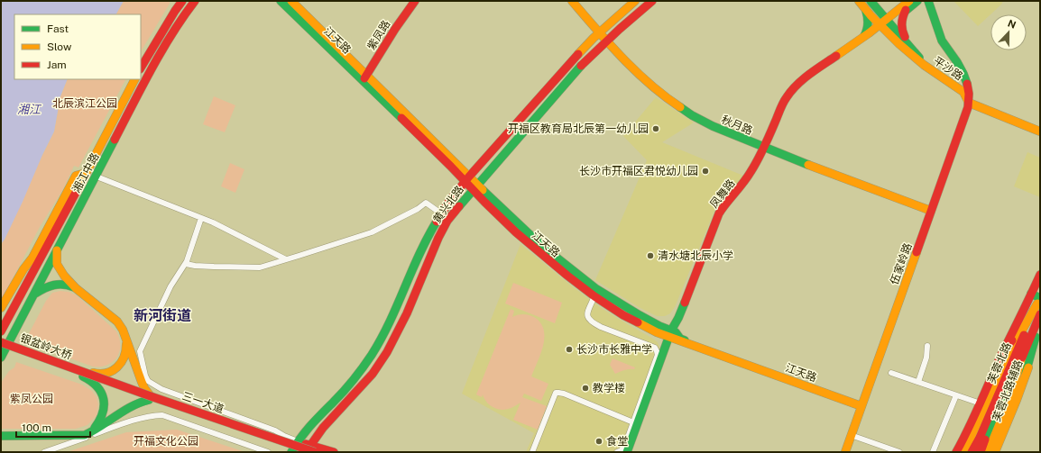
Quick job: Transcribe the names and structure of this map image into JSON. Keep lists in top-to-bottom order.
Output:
{
  "streets": {
    "main road": [
      "紫凤路",
      "江天路",
      "平沙路",
      "秋月路",
      "湘江中路",
      "凤舞路",
      "黄兴北路",
      "伍家岭路",
      "银盆岭大桥",
      "芙蓉北路",
      "芙蓉北路辅路",
      "三一大道"
    ]
  },
  "crossings": [
    ["紫凤路", "江天路"],
    ["江天路", "凤舞路"],
    ["江天路", "黄兴北路"],
    ["江天路", "伍家岭路"],
    ["平沙路", "凤舞路"],
    ["平沙路", "伍家岭路"],
    ["秋月路", "凤舞路"],
    ["秋月路", "黄兴北路"],
    ["秋月路", "伍家岭路"],
    ["黄兴北路", "三一大道"],
    ["银盆岭大桥", "三一大道"]
  ],
  "districts": ["新河街道"],
  "water": ["湘江"],
  "parks": ["北辰滨江公园", "紫凤公园", "开福文化公园"],
  "places": [
    "开福区教育局北辰第一幼儿园",
    "长沙市开福区君悦幼儿园",
    "清水塘北辰小学",
    "长沙市长雅中学",
    "教学楼",
    "食堂"
  ],
  "legend": ["Fast", "Slow", "Jam"],
  "scale_bar": "100 m",
  "north": "top"
}
